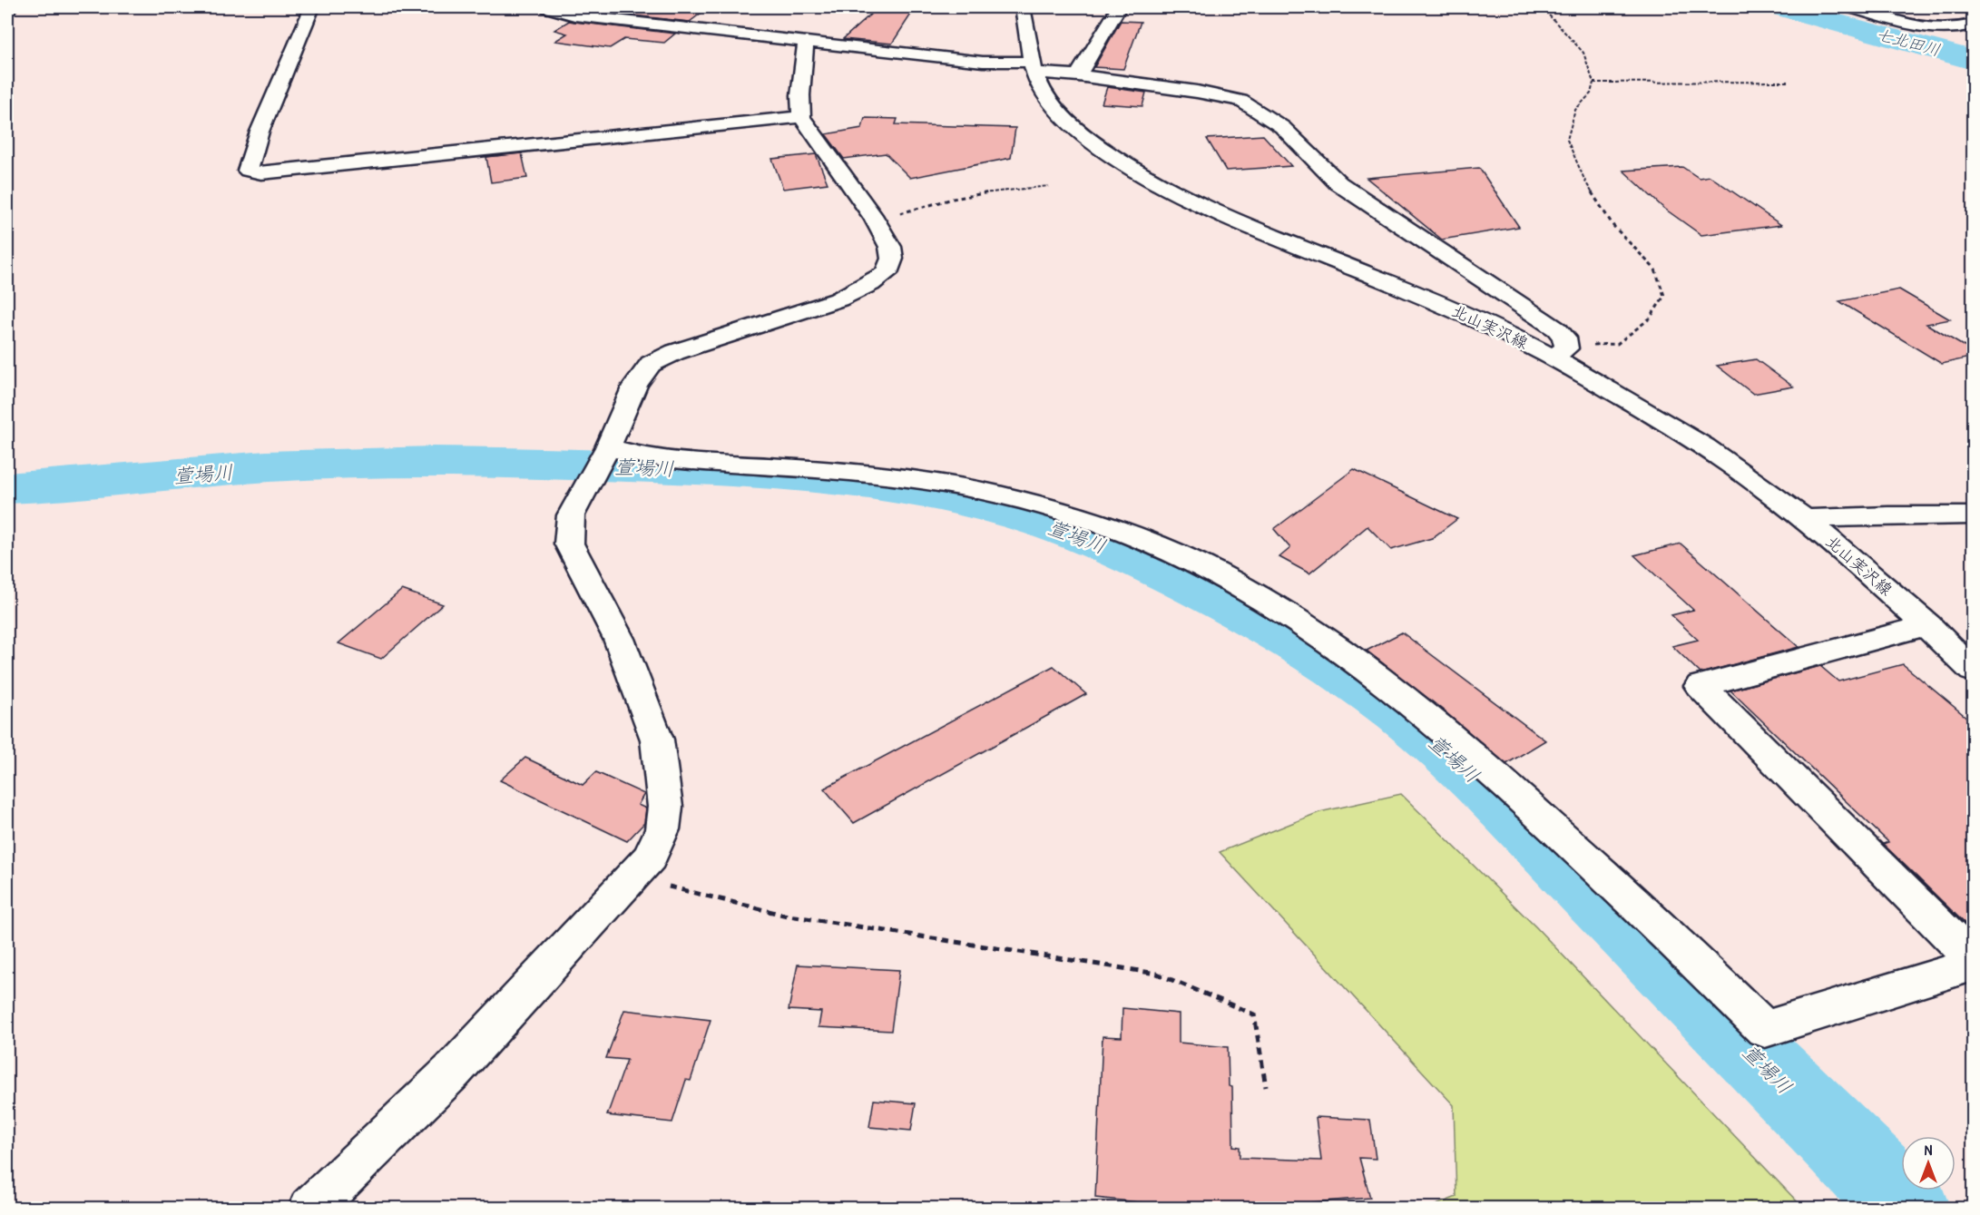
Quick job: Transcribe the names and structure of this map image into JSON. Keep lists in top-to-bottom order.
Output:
{
  "streets": {
    "street": ["北山実沢線"]
  },
  "water": ["七北田川", "萱場川"],
  "north": "top"
}
